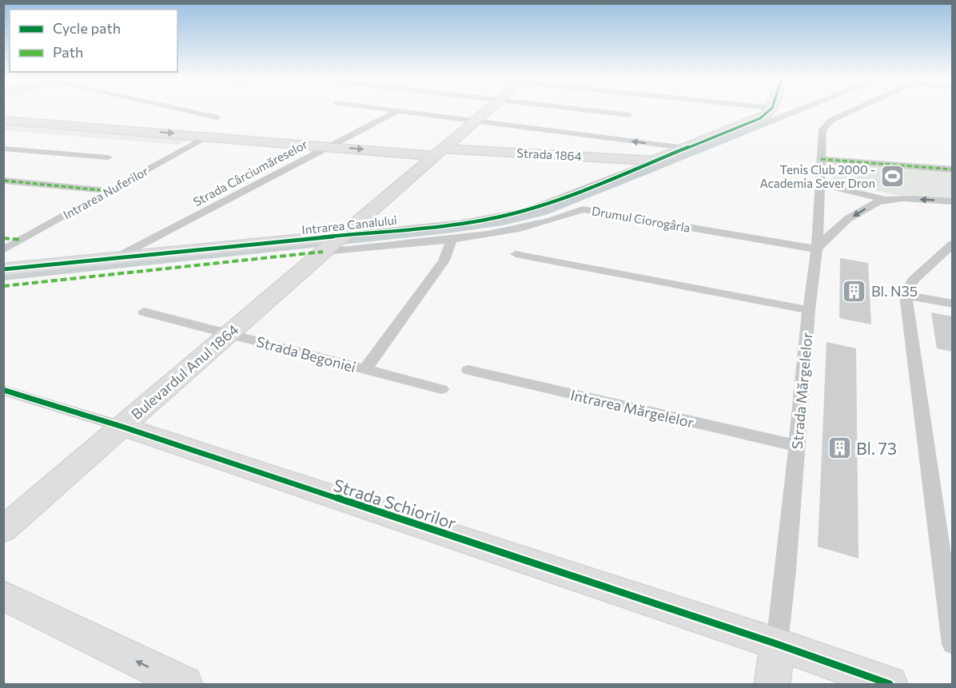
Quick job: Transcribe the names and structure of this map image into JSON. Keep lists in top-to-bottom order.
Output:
{
  "streets": {
    "street": [
      "Strada 1864",
      "Strada Cârciumăreselor",
      "Intrarea Nuferilor",
      "Drumul Ciorogârla",
      "Intrarea Canalului",
      "Strada Begoniei",
      "Bulevardul Anul 1864",
      "Strada Mărgelelor",
      "Intrarea Mărgelelor",
      "Strada Schiorilor"
    ]
  },
  "crossings": [
    ["Strada 1864", "Intrarea Canalului"],
    ["Strada Cârciumăreselor", "Intrarea Canalului"],
    ["Drumul Ciorogârla", "Bulevardul Anul 1864"],
    ["Drumul Ciorogârla", "Strada Mărgelelor"],
    ["Intrarea Canalului", "Bulevardul Anul 1864"],
    ["Strada Begoniei", "Bulevardul Anul 1864"],
    ["Bulevardul Anul 1864", "Strada Schiorilor"],
    ["Strada Mărgelelor", "Intrarea Mărgelelor"],
    ["Strada Mărgelelor", "Strada Schiorilor"]
  ],
  "places": {
    "sports": ["Tenis Club 2000 - Academia Sever Dron"],
    "building": ["Bl. N35", "Bl. 73"]
  },
  "legend": ["Cycle path", "Path"]
}
